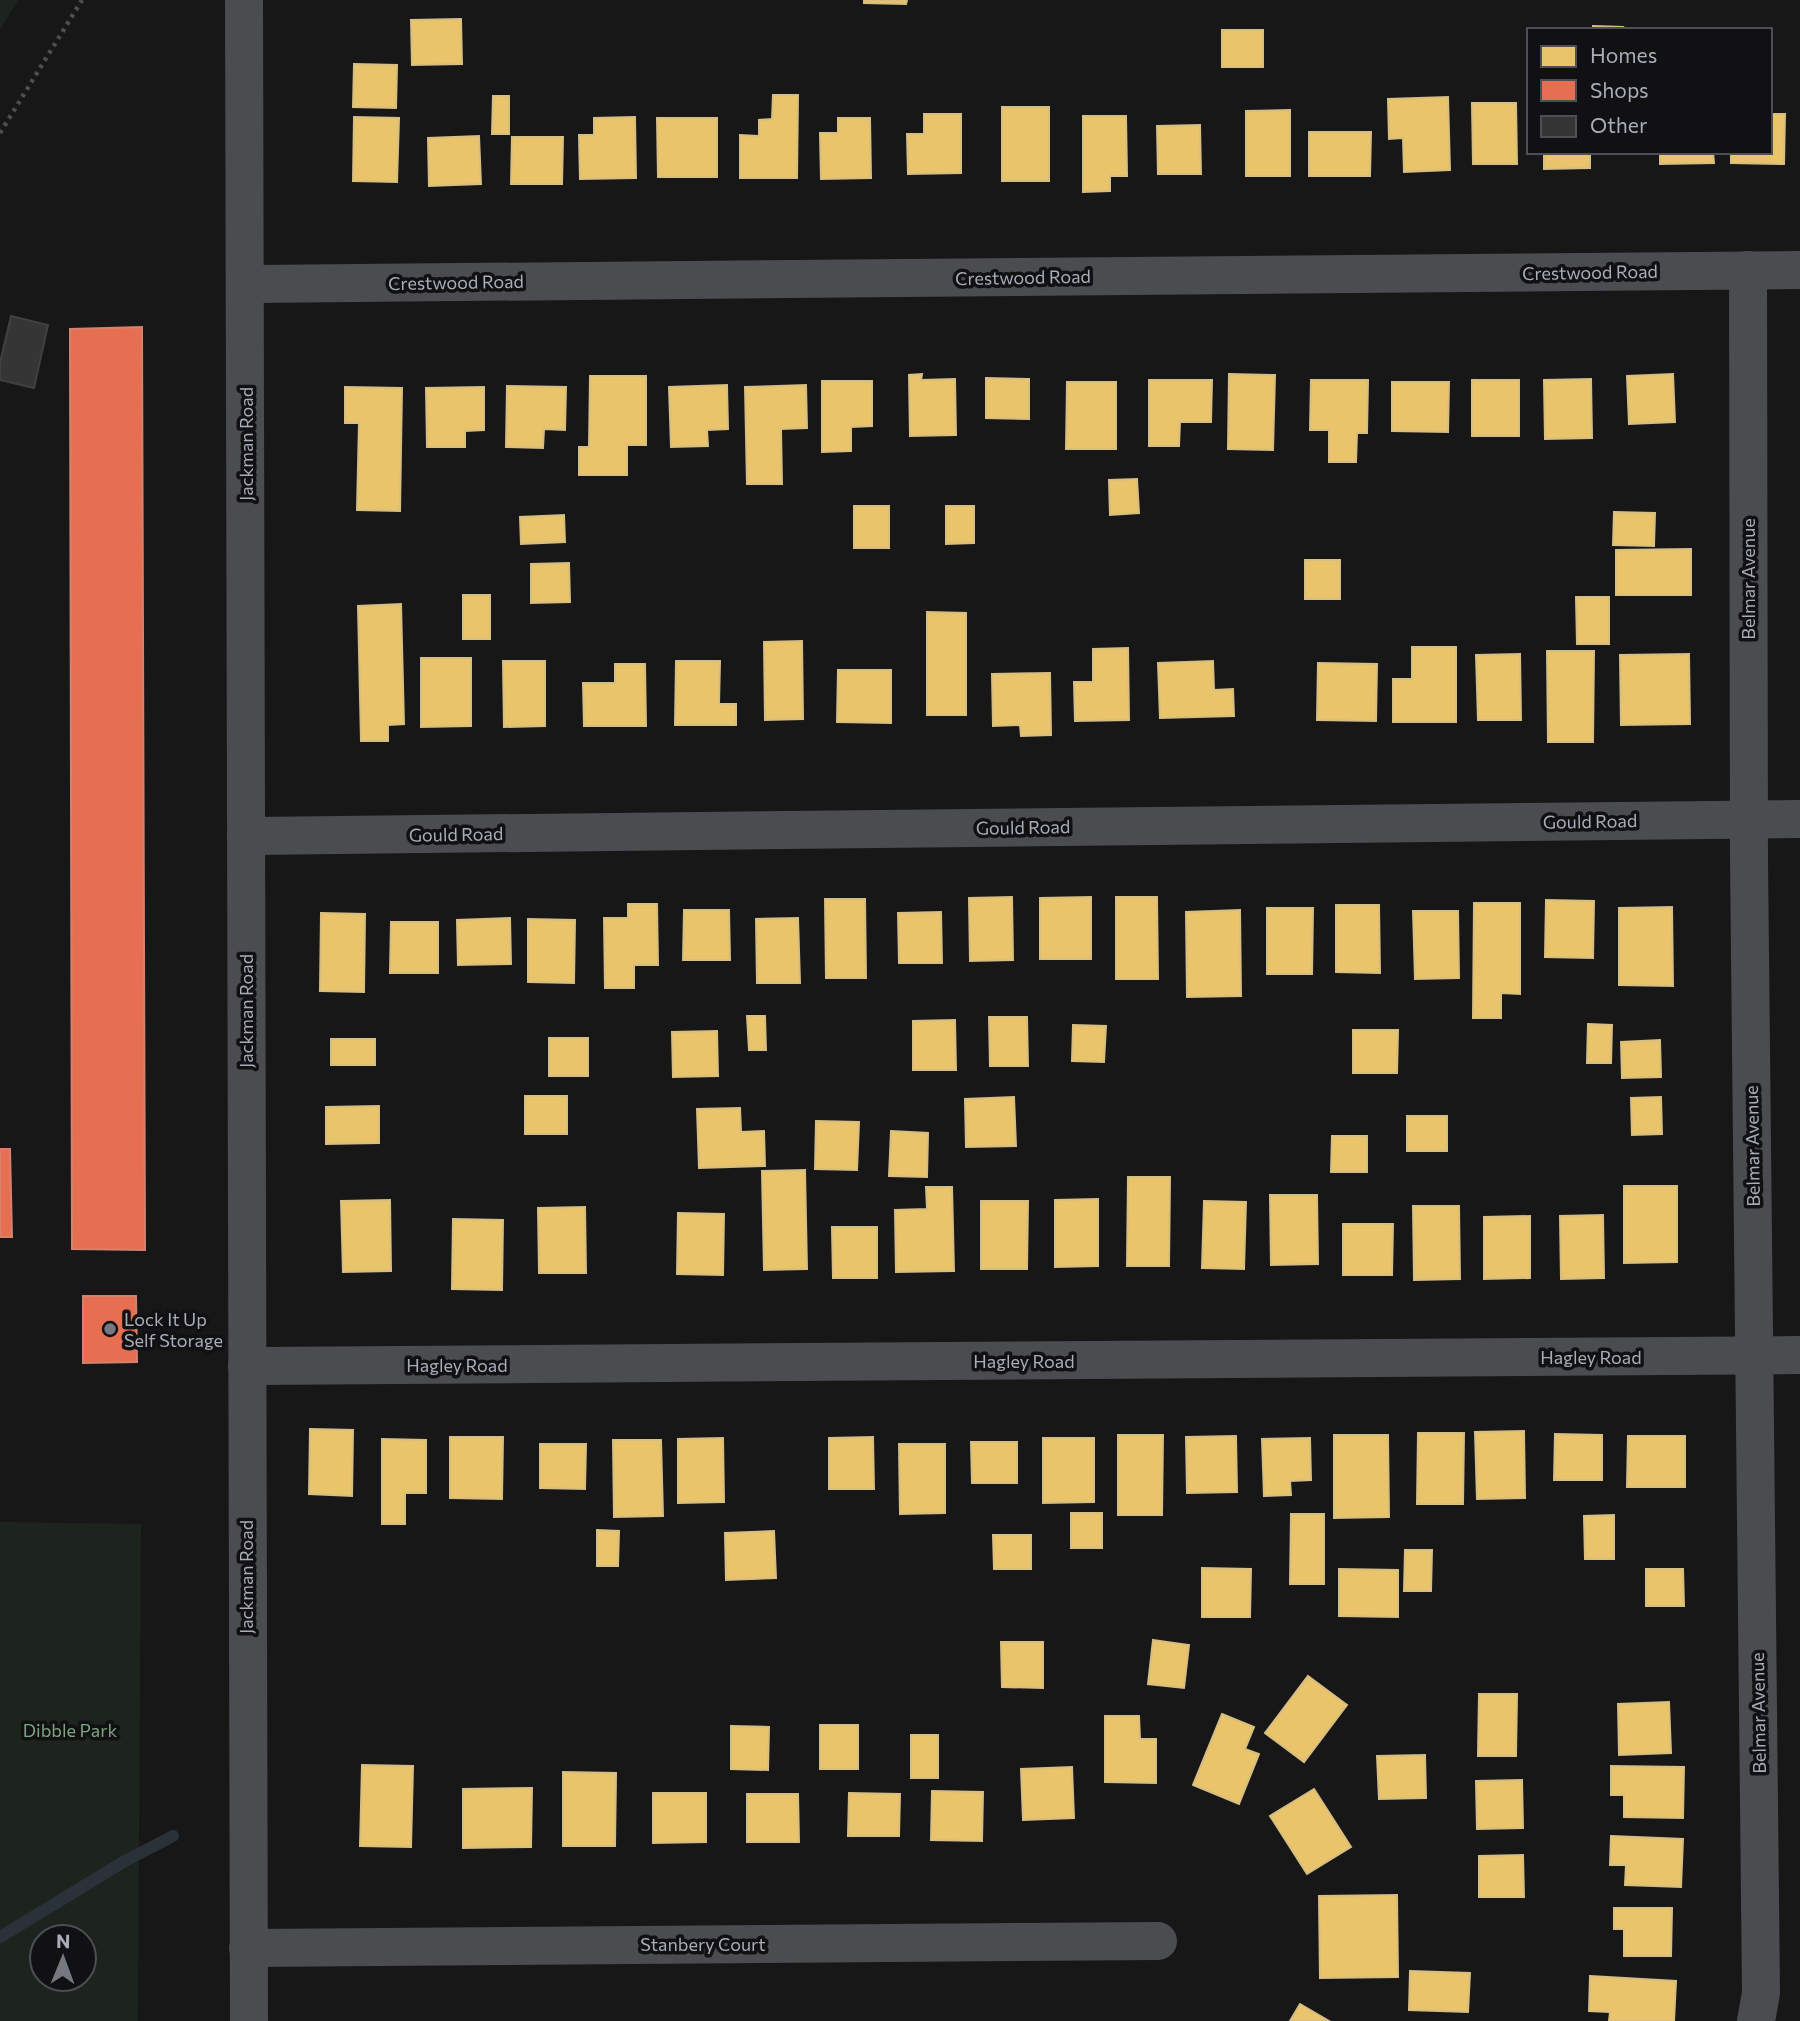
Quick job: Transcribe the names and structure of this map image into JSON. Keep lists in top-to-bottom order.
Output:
{
  "streets": {
    "street": [
      "Crestwood Road",
      "Jackman Road",
      "Belmar Avenue",
      "Gould Road",
      "Hagley Road",
      "Stanbery Court"
    ]
  },
  "crossings": [
    ["Crestwood Road", "Jackman Road"],
    ["Crestwood Road", "Belmar Avenue"],
    ["Jackman Road", "Gould Road"],
    ["Jackman Road", "Hagley Road"],
    ["Jackman Road", "Stanbery Court"],
    ["Belmar Avenue", "Gould Road"],
    ["Belmar Avenue", "Hagley Road"]
  ],
  "parks": ["Dibble Park"],
  "places": ["Lock It Up Self Storage"],
  "legend": ["Homes", "Shops", "Other"],
  "north": "top"
}
